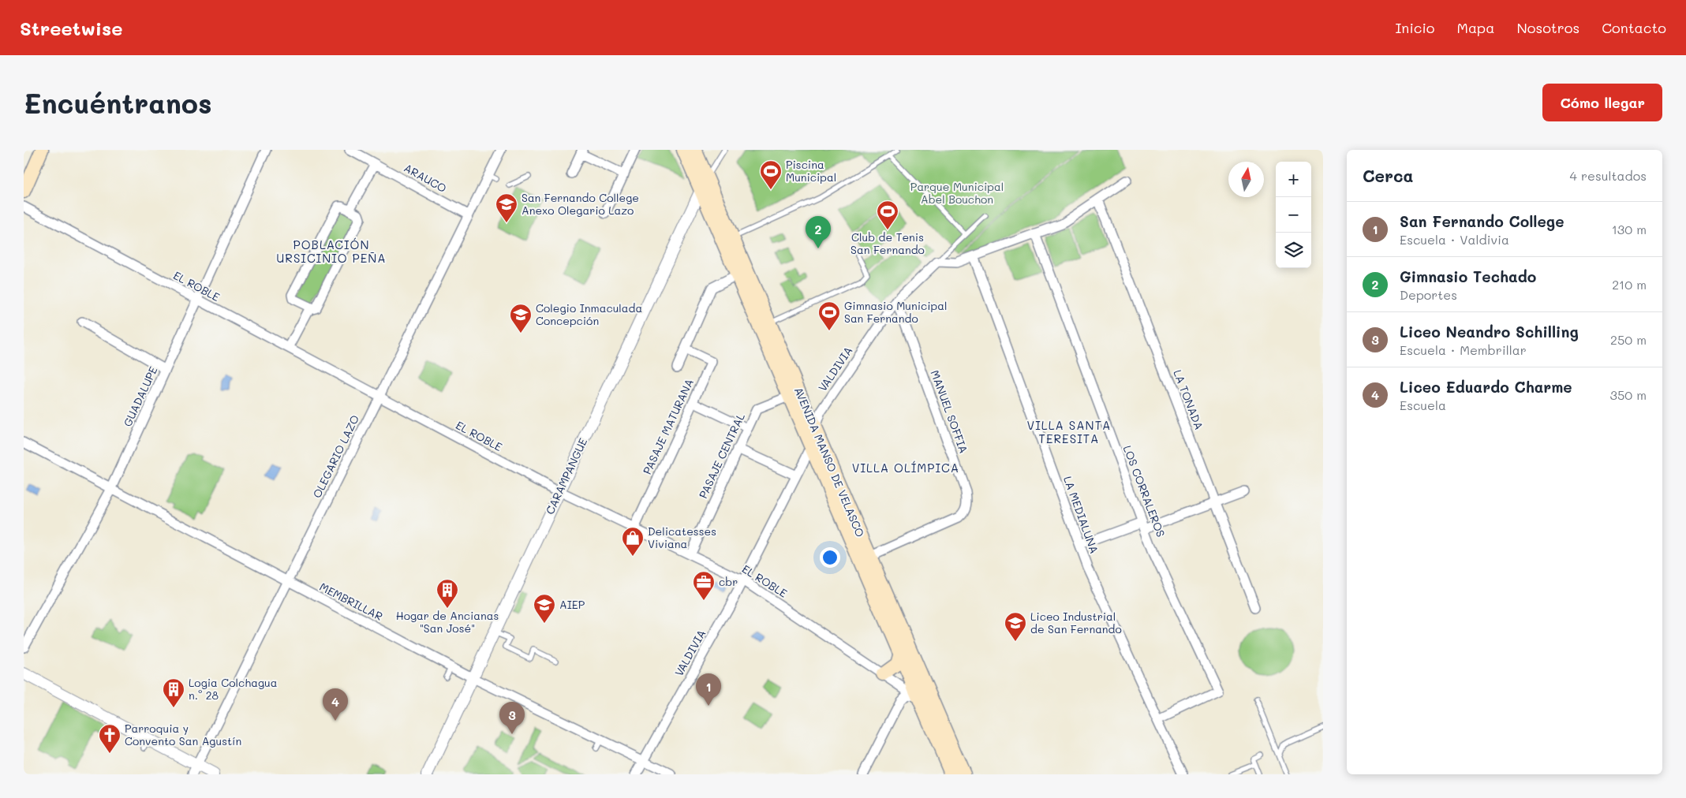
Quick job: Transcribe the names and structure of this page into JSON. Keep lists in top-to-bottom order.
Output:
{
  "streets": {
    "main road": ["AVENIDA MANSO DE VELASCO"],
    "street": [
      "ARAUCO",
      "EL ROBLE",
      "VALDIVIA",
      "GUADALUPE",
      "LA TONADA",
      "MANUEL SOFFIA",
      "PASAJE MATURANA",
      "PASAJE CENTRAL",
      "OLEGARIO LAZO",
      "CARAMPANGUE",
      "LOS CORRALEROS",
      "LA MEDIALUNA",
      "MEMBRILLAR"
    ]
  },
  "crossings": [
    ["ARAUCO", "OLEGARIO LAZO"],
    ["EL ROBLE", "VALDIVIA"],
    ["EL ROBLE", "GUADALUPE"],
    ["EL ROBLE", "PASAJE MATURANA"],
    ["EL ROBLE", "PASAJE CENTRAL"],
    ["EL ROBLE", "OLEGARIO LAZO"],
    ["EL ROBLE", "AVENIDA MANSO DE VELASCO"],
    ["EL ROBLE", "CARAMPANGUE"],
    ["VALDIVIA", "MANUEL SOFFIA"],
    ["VALDIVIA", "AVENIDA MANSO DE VELASCO"],
    ["VALDIVIA", "MEMBRILLAR"],
    ["GUADALUPE", "MEMBRILLAR"],
    ["MANUEL SOFFIA", "AVENIDA MANSO DE VELASCO"],
    ["PASAJE MATURANA", "AVENIDA MANSO DE VELASCO"],
    ["PASAJE CENTRAL", "AVENIDA MANSO DE VELASCO"],
    ["OLEGARIO LAZO", "MEMBRILLAR"],
    ["AVENIDA MANSO DE VELASCO", "CARAMPANGUE"],
    ["CARAMPANGUE", "MEMBRILLAR"],
    ["LOS CORRALEROS", "LA MEDIALUNA"]
  ],
  "districts": ["POBLACIÓN URSICINIO PEÑA", "VILLA SANTA TERESITA", "VILLA OLÍMPICA"],
  "parks": ["Parque Municipal Abel Bouchon"],
  "places": {
    "sports": ["Piscina Municipal", "Club de Tenis San Fernando", "Gimnasio Municipal San Fernando"],
    "school or university": [
      "San Fernando College Anexo Olegario Lazo",
      "Colegio Inmaculada Concepción",
      "AIEP",
      "Liceo Industrial de San Fernando"
    ],
    "shop": ["Delicatesses Viviana"],
    "office": ["cbr"],
    "building": ["Hogar de Ancianas \"San José\"", "Logia Colchagua n.° 28"],
    "church": ["Parroquia y Convento San Agustín"]
  },
  "north": "top",
  "page": {
    "header": "Streetwise",
    "nav": [
      "Inicio",
      "Mapa",
      "Nosotros",
      "Contacto"
    ],
    "buttons": "Cómo llegar",
    "title": "Encuéntranos",
    "heading": ["Cerca", "4 resultados"],
    "map_buttons": ["+", "−"],
    "list": [
      {
        "mark": "1",
        "name": "San Fernando College",
        "note": "Escuela · Valdivia",
        "value": "130 m"
      },
      {
        "mark": "2",
        "name": "Gimnasio Techado",
        "note": "Deportes",
        "value": "210 m"
      },
      {
        "mark": "3",
        "name": "Liceo Neandro Schilling",
        "note": "Escuela · Membrillar",
        "value": "250 m"
      },
      {
        "mark": "4",
        "name": "Liceo Eduardo Charme",
        "note": "Escuela",
        "value": "350 m"
      }
    ],
    "pins": [
      "2",
      "1",
      "4",
      "3"
    ]
  }
}
